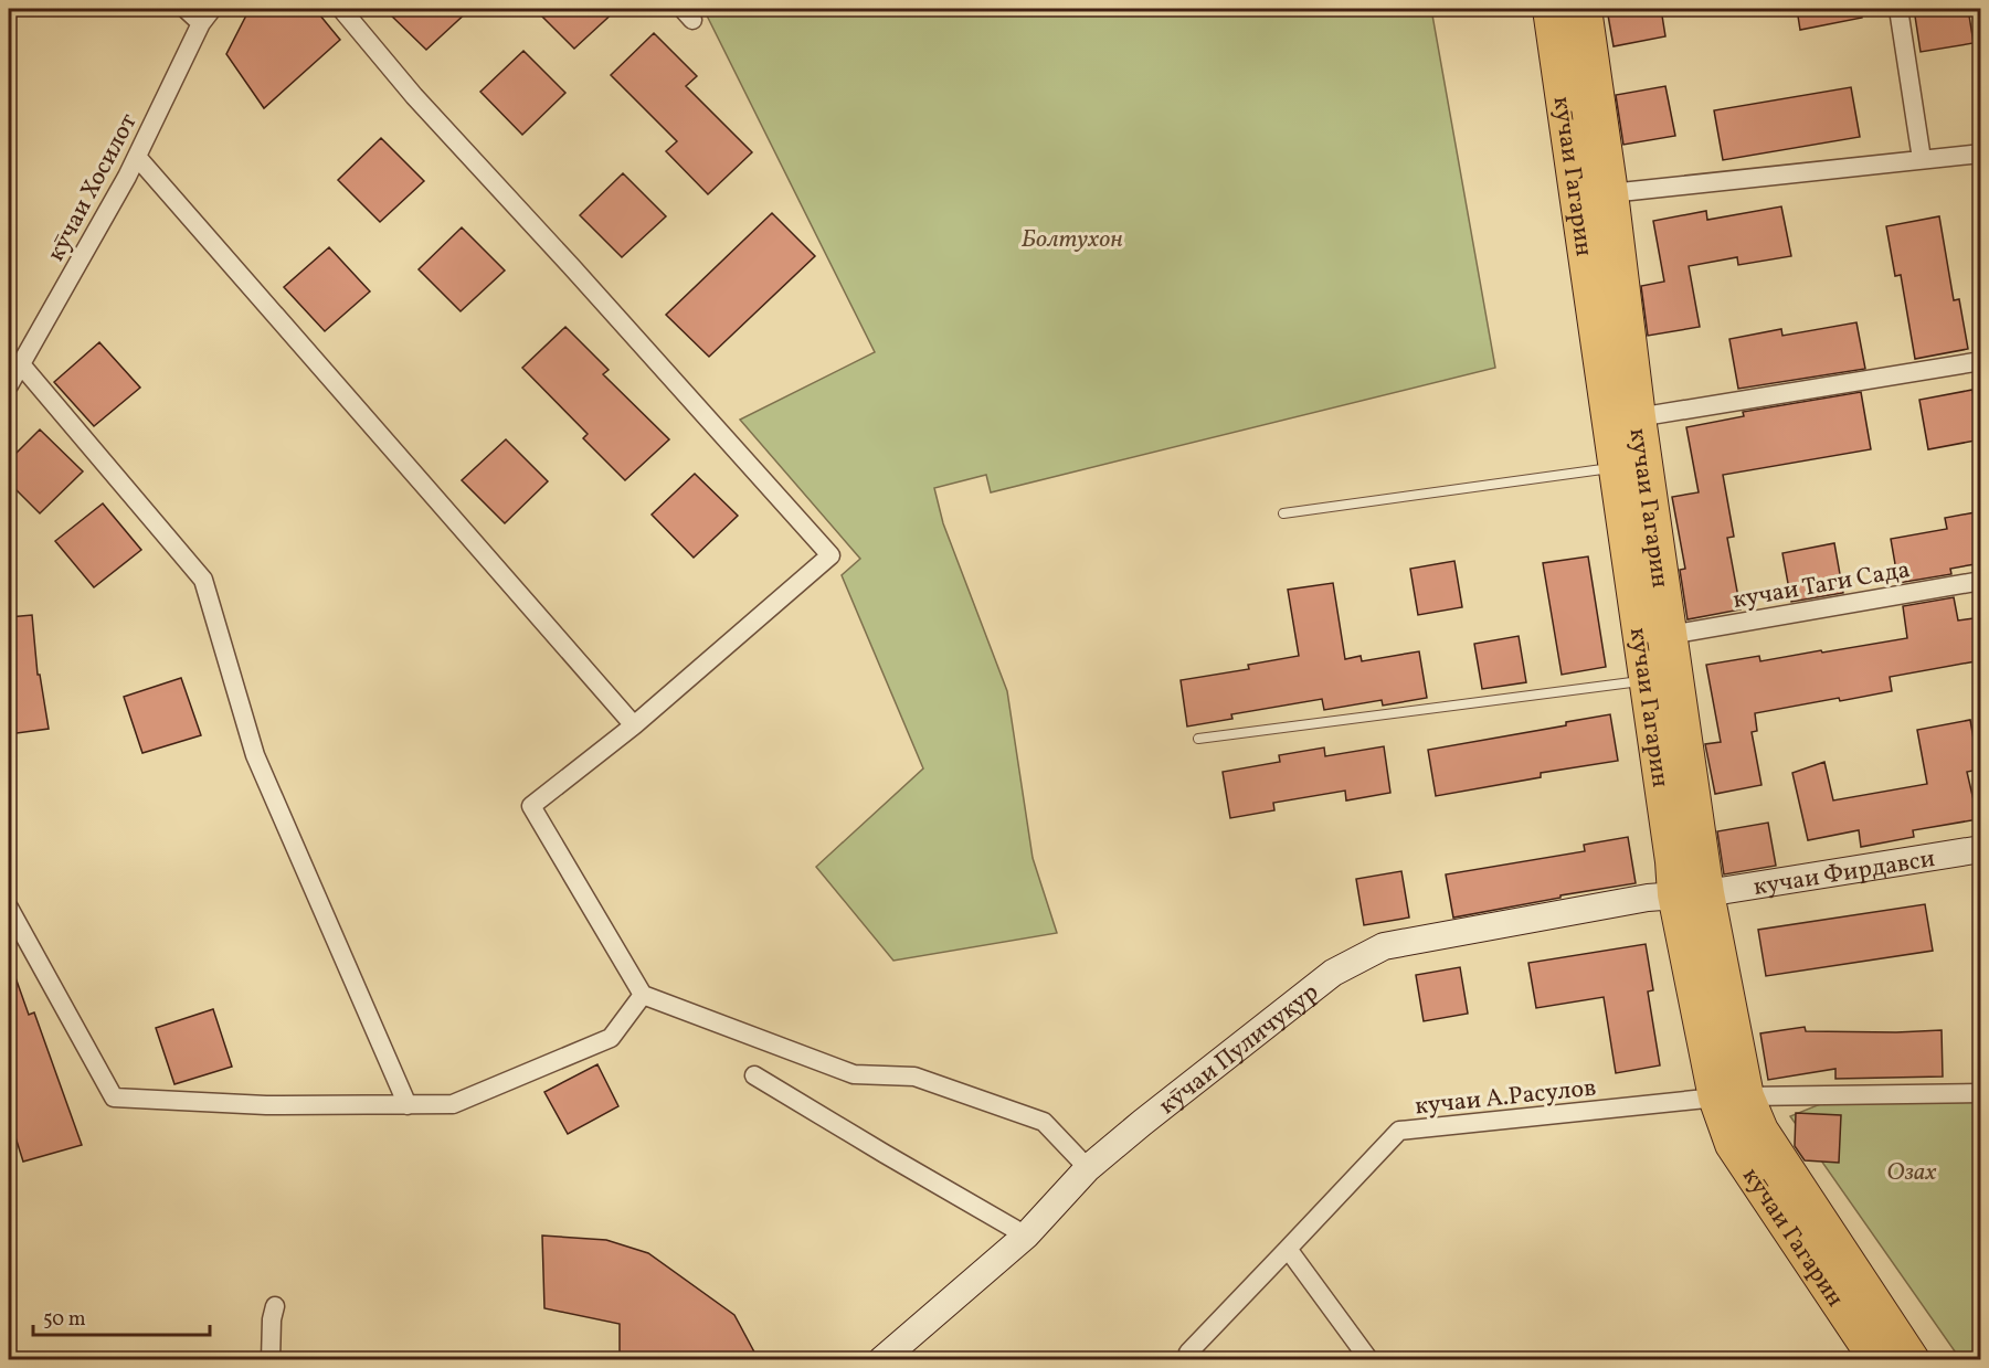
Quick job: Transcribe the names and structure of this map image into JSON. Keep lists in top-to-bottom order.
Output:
{
  "streets": {
    "highway": ["кӯчаи Гагарин", "кучаи Гагарин"],
    "street": [
      "кӯчаи Хосилот",
      "кучаи Таги Сада",
      "кучаи Фирдавси",
      "кӯчаи Пуличуқур",
      "кучаи А.Расулов"
    ]
  },
  "crossings": [
    ["кӯчаи Гагарин", "кучаи Гагарин"],
    ["кӯчаи Гагарин", "кучаи Фирдавси"],
    ["кӯчаи Гагарин", "кӯчаи Пуличуқур"],
    ["кӯчаи Гагарин", "кучаи А.Расулов"],
    ["кучаи Гагарин", "кучаи Таги Сада"],
    ["кучаи Гагарин", "кучаи Фирдавси"],
    ["кучаи Гагарин", "кӯчаи Пуличуқур"],
    ["кучаи Фирдавси", "кӯчаи Пуличуқур"]
  ],
  "parks": ["Болтухон", "Озах"],
  "scale_bar": "50 m"
}
